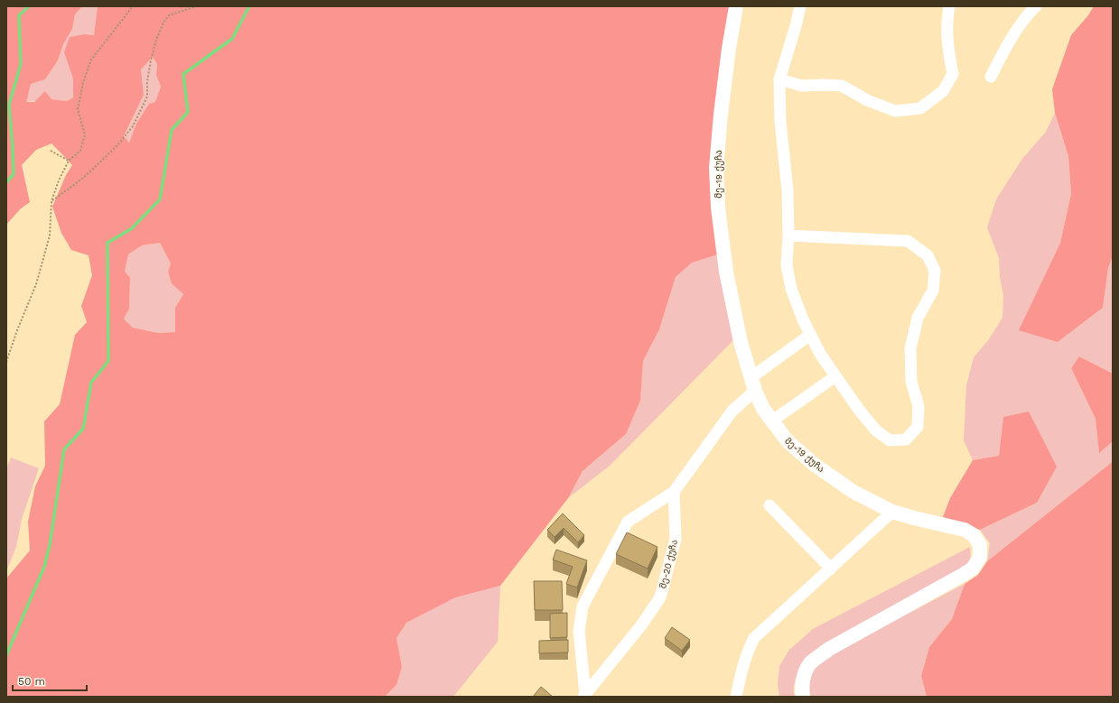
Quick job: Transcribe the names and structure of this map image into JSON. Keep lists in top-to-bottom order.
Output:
{
  "streets": {
    "street": ["მე-19 ქუჩა", "მე-20 ქუჩა"]
  },
  "scale_bar": "50 m"
}
